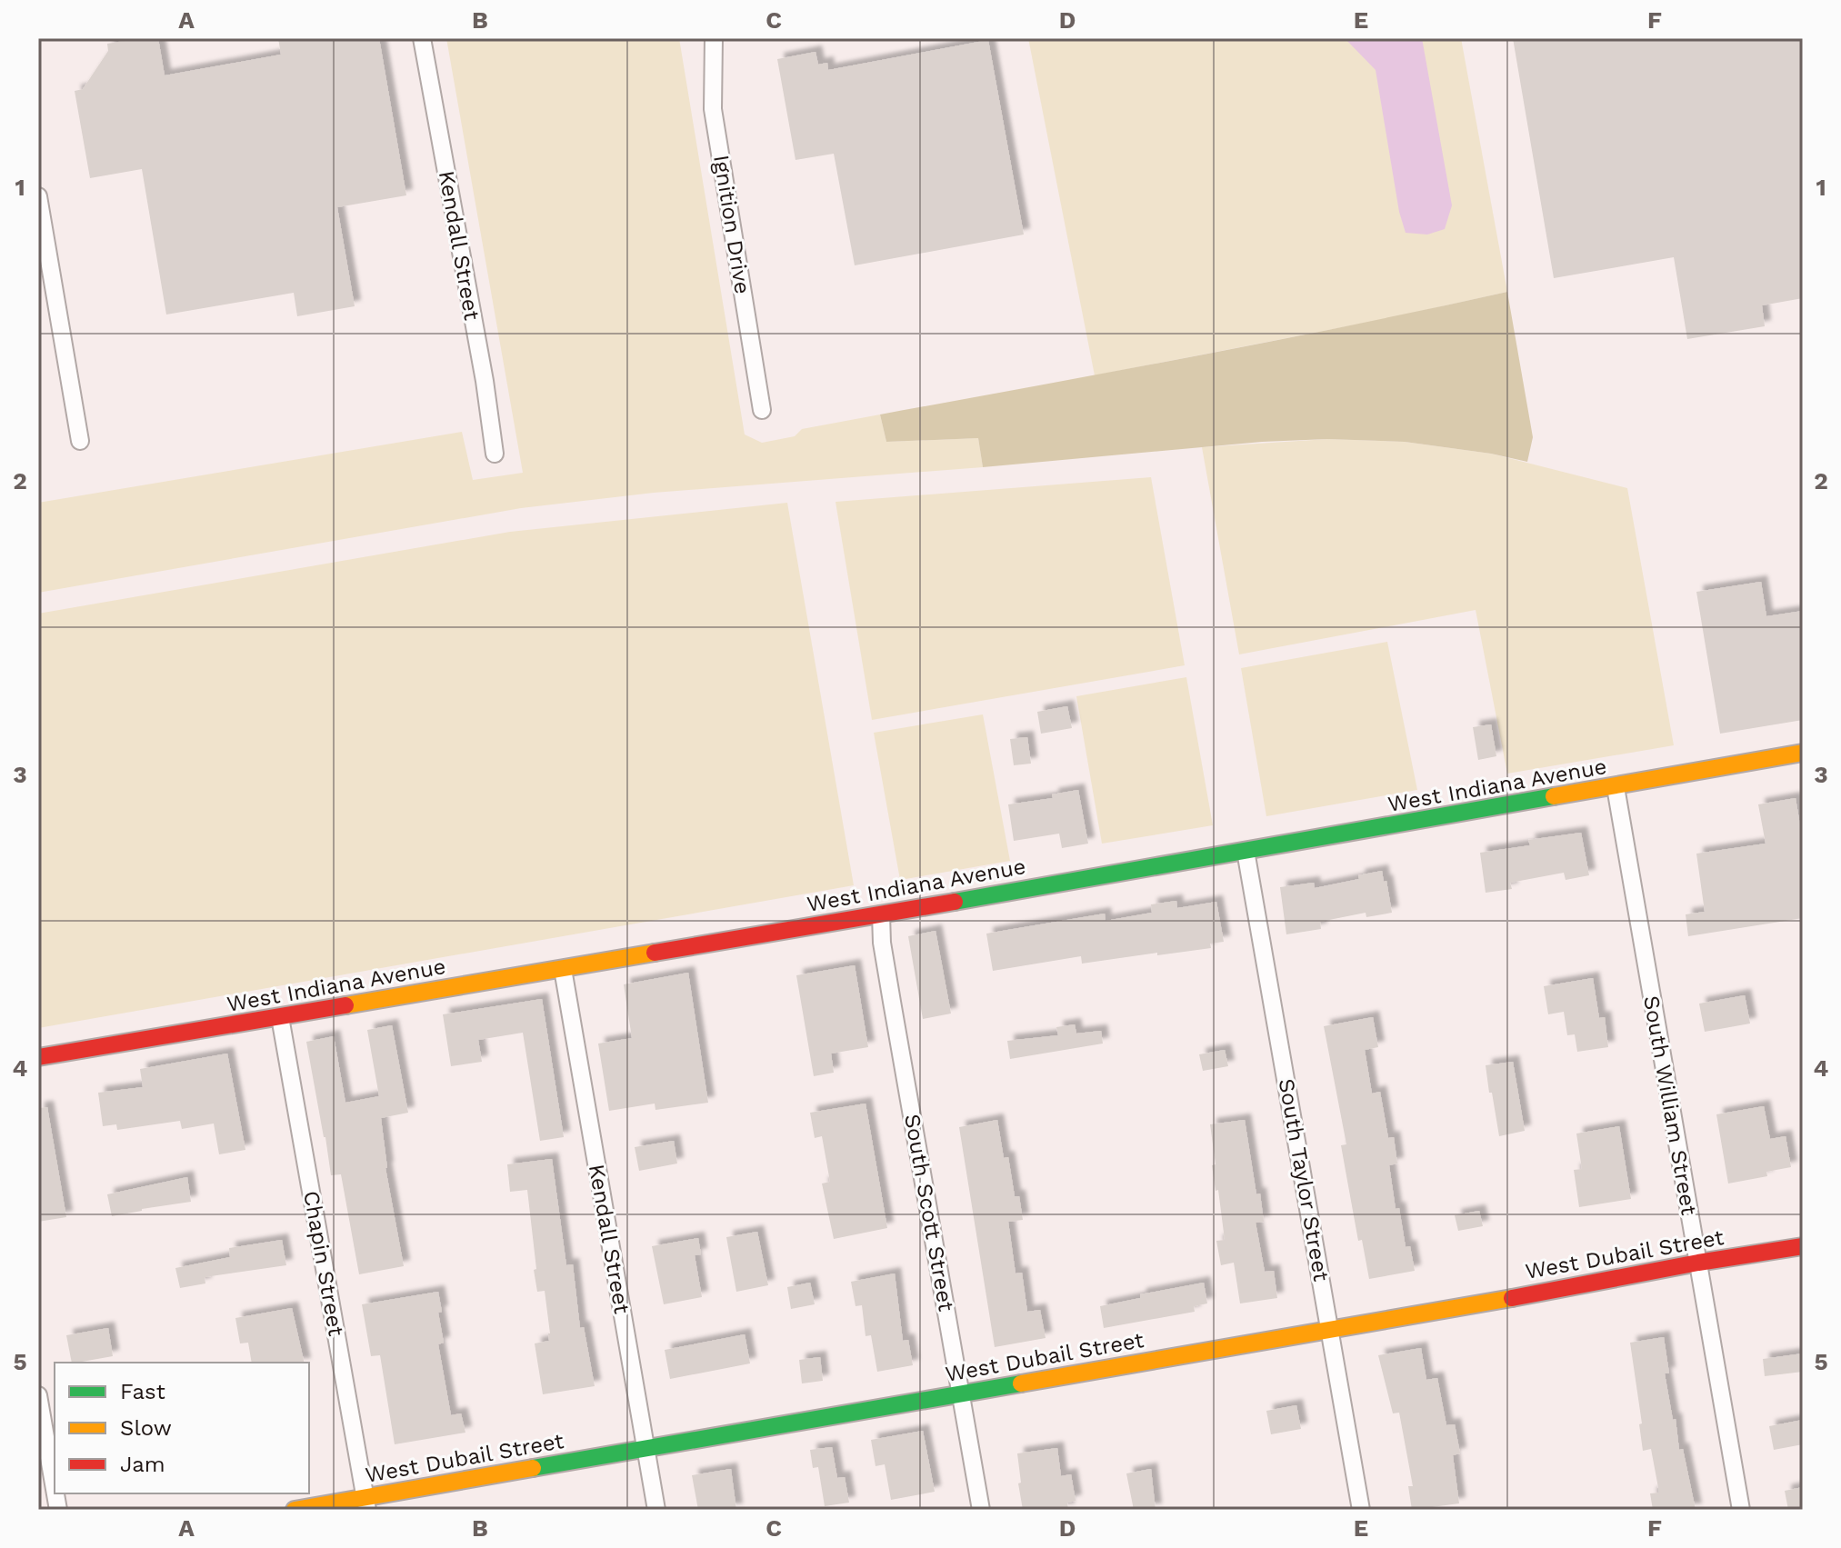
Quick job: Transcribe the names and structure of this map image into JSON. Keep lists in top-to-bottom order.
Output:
{
  "streets": {
    "street": [
      "Ignition Drive",
      "Kendall Street",
      "West Indiana Avenue",
      "South William Street",
      "South Taylor Street",
      "South Scott Street",
      "West Dubail Street",
      "Chapin Street"
    ]
  },
  "crossings": [
    ["Kendall Street", "West Indiana Avenue"],
    ["Kendall Street", "West Dubail Street"],
    ["West Indiana Avenue", "South William Street"],
    ["West Indiana Avenue", "South Taylor Street"],
    ["West Indiana Avenue", "South Scott Street"],
    ["West Indiana Avenue", "Chapin Street"],
    ["South William Street", "West Dubail Street"],
    ["South Taylor Street", "West Dubail Street"],
    ["South Scott Street", "West Dubail Street"],
    ["West Dubail Street", "Chapin Street"]
  ],
  "legend": ["Fast", "Slow", "Jam"],
  "grid": {
    "columns": [
      "A",
      "B",
      "C",
      "D",
      "E",
      "F"
    ],
    "rows": [
      "1",
      "2",
      "3",
      "4",
      "5"
    ]
  }
}
